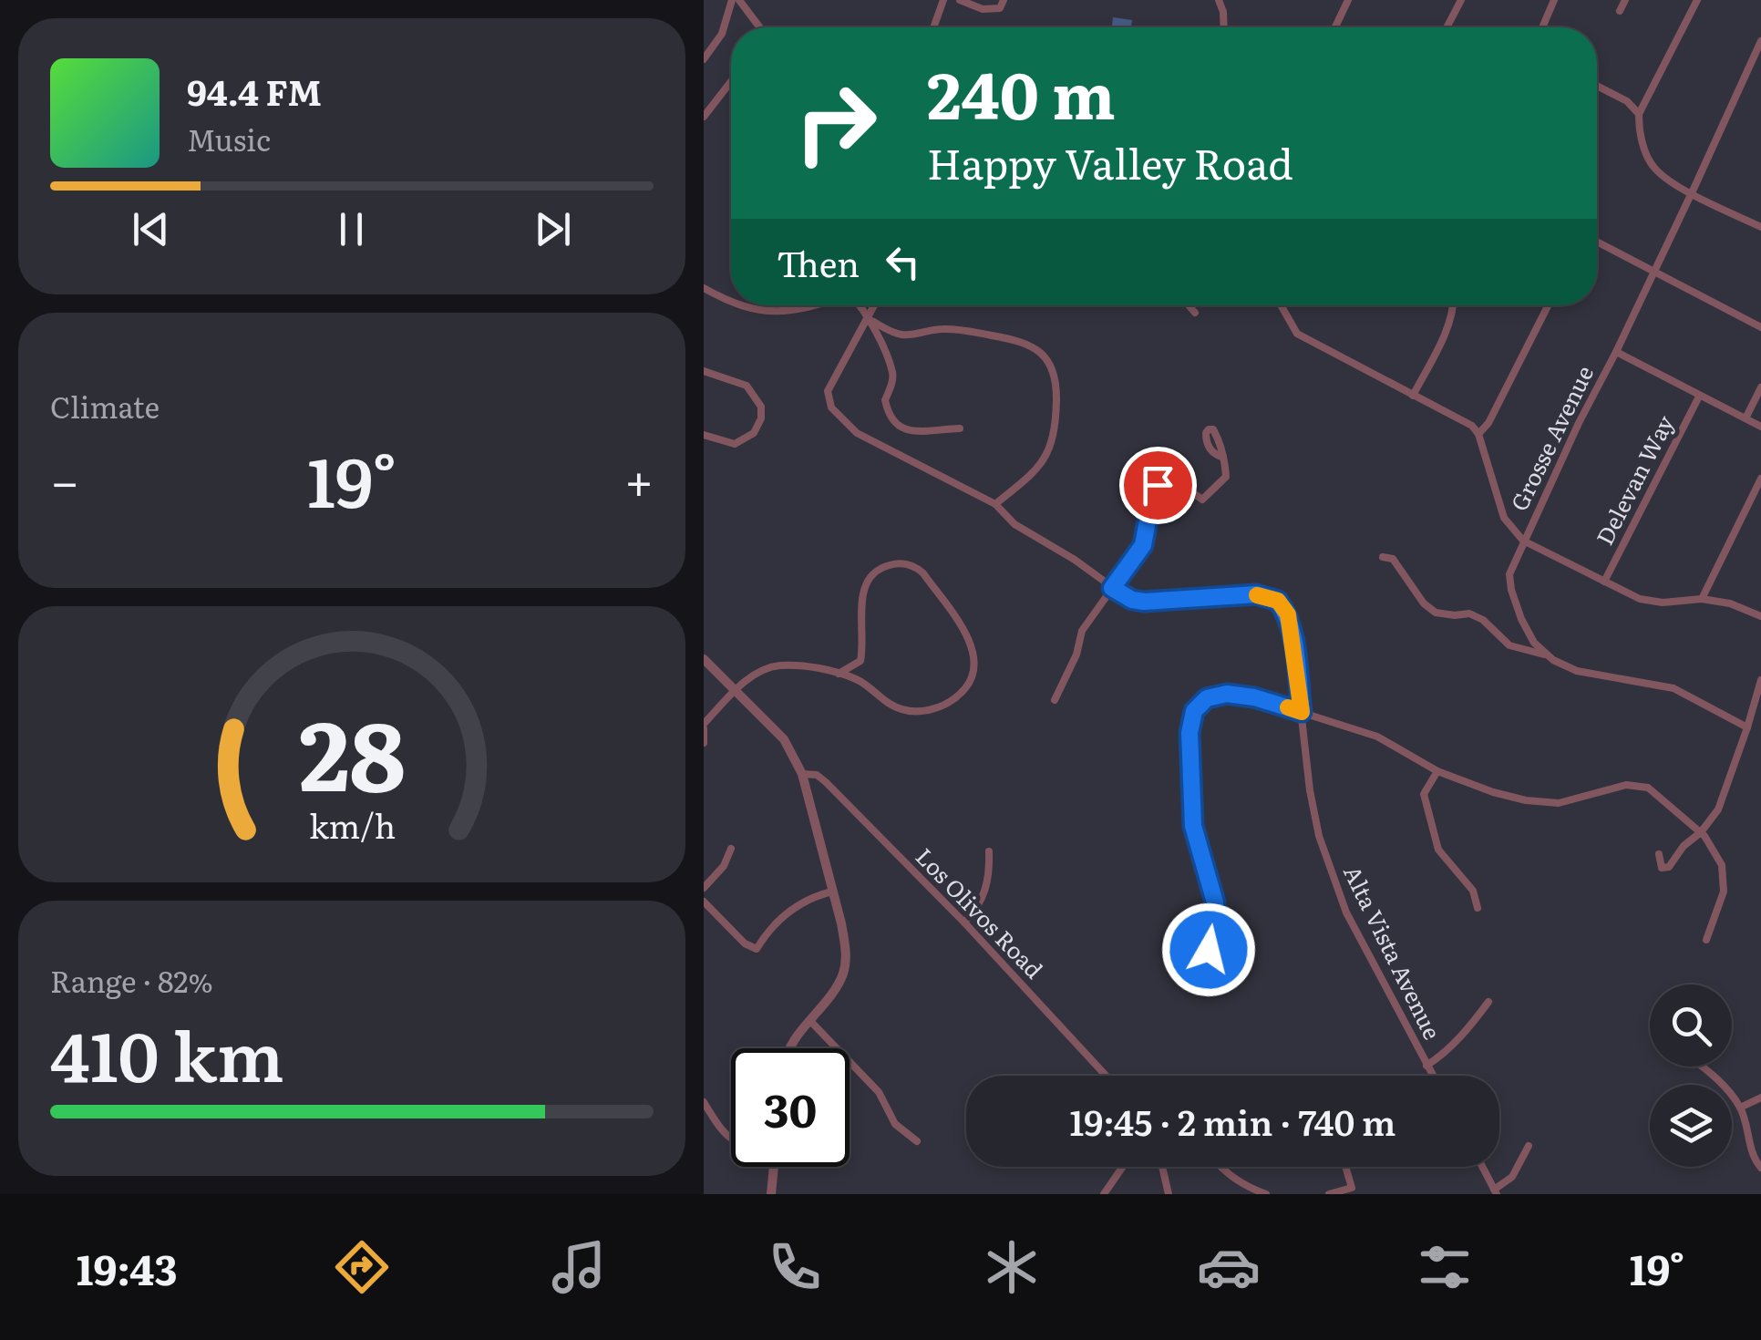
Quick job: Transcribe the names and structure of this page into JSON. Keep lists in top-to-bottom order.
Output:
{
  "streets": {
    "street": [
      "Grosse Avenue",
      "Delevan Way",
      "Los Olivos Road",
      "Alta Vista Avenue"
    ]
  },
  "page": {
    "turn": ["240 m", "Happy Valley Road"],
    "song": ["94.4 FM", "Music"],
    "then": "Then",
    "tile": [
      "Climate",
      ["Range · 82%", "410 km"]
    ],
    "heat": ["−", "19°", "+"],
    "limit": "30",
    "trip": "19:45 · 2 min · 740 m",
    "tabs": ["19:43", "19°"],
    "gauge": ["28", "km/h"]
  }
}
